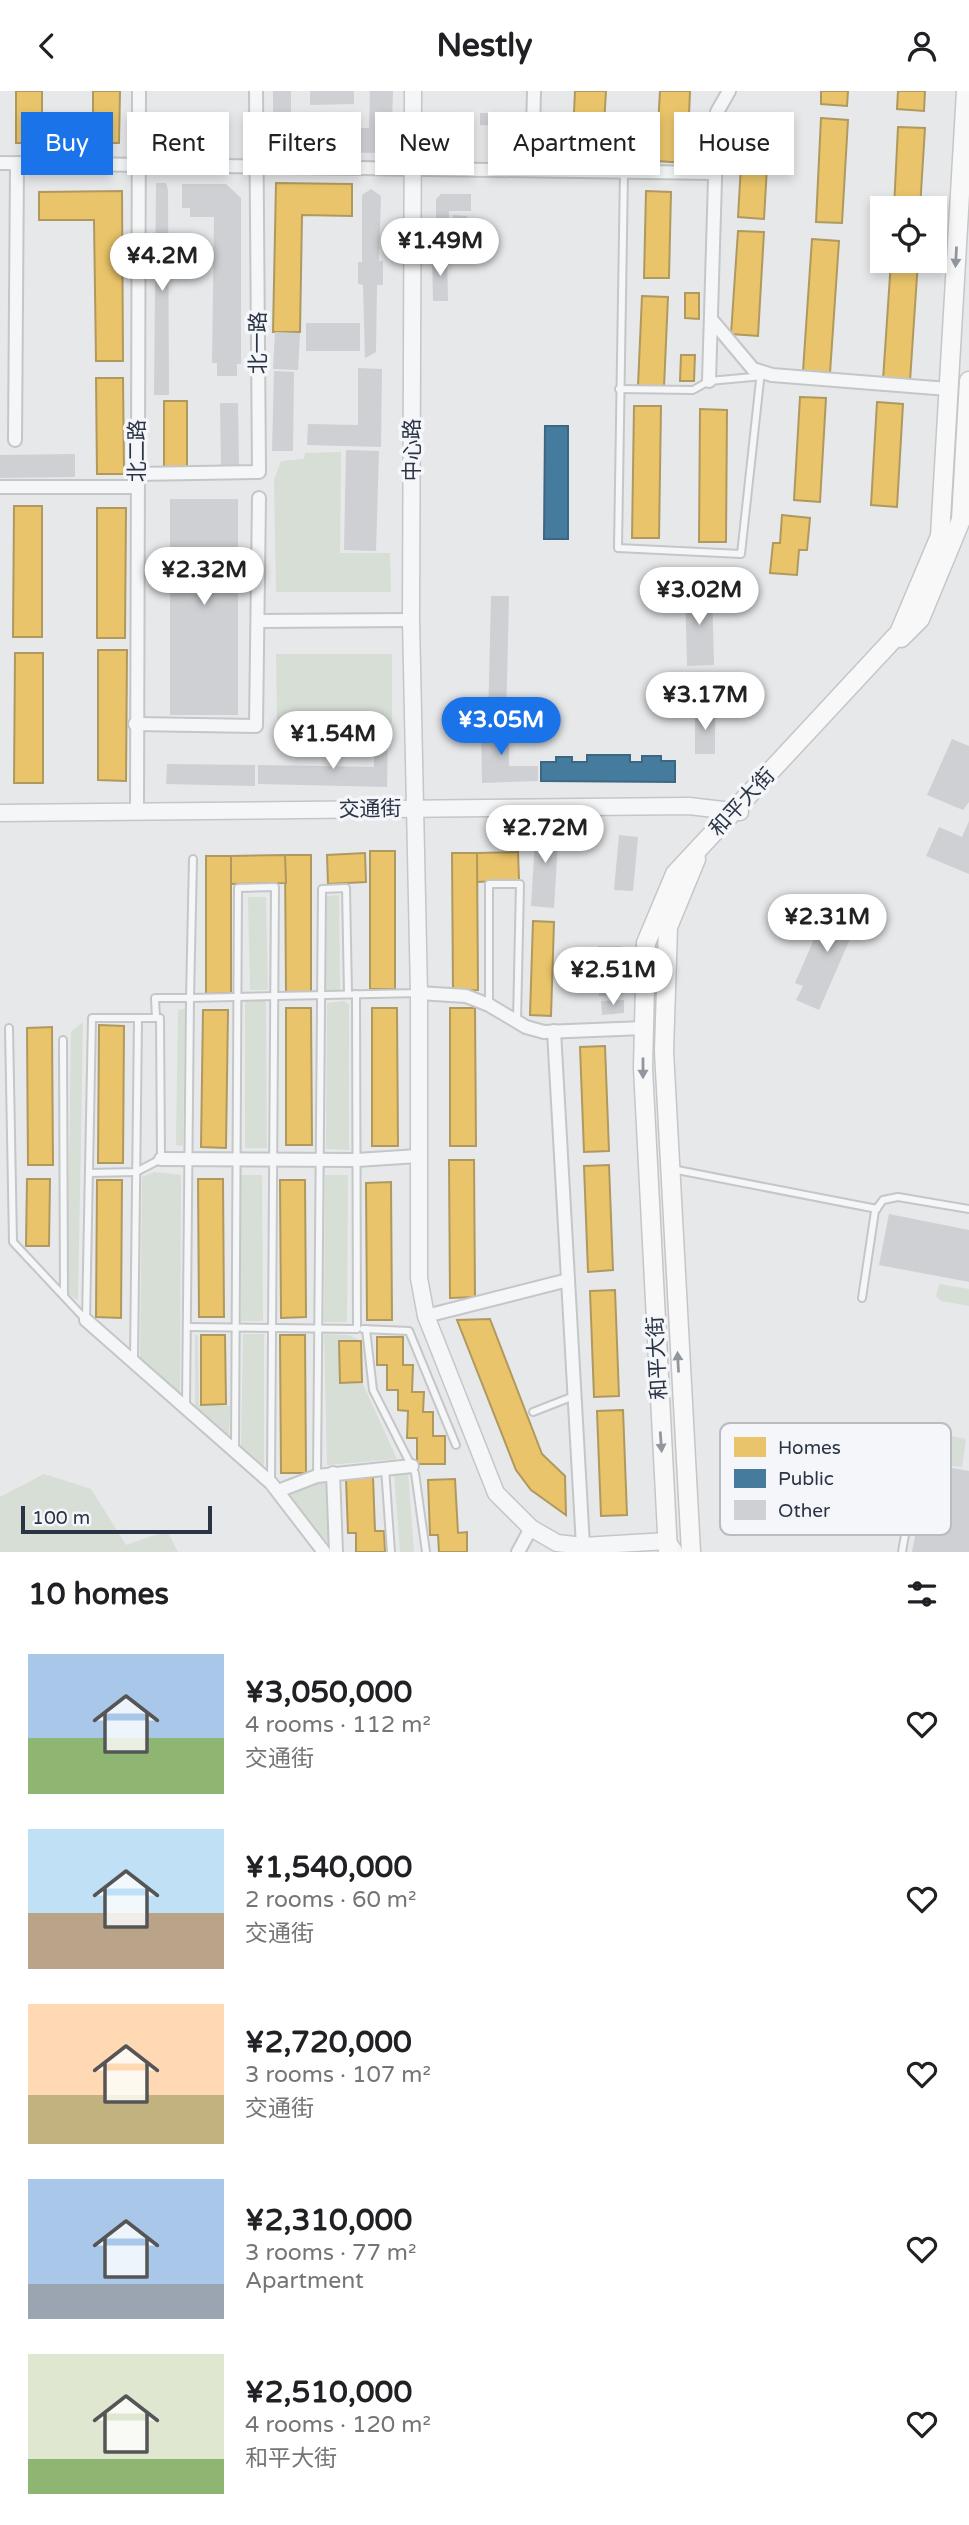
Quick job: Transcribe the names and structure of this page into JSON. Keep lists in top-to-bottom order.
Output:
{
  "streets": {
    "main road": ["和平大街"],
    "street": [
      "北一路",
      "中心路",
      "北二路",
      "交通街"
    ]
  },
  "crossings": [
    ["北一路", "北二路"],
    ["中心路", "交通街"],
    ["北二路", "交通街"],
    ["和平大街", "交通街"]
  ],
  "legend": ["Homes", "Public", "Other"],
  "scale_bar": "100 m",
  "page": {
    "header": "Nestly",
    "chip": [
      "Buy",
      "Rent",
      "Filters",
      "New",
      "Apartment",
      "House"
    ],
    "price": [
      "¥1.49M",
      "¥4.2M",
      "¥2.32M",
      "¥3.02M",
      "¥3.17M",
      "¥3.05M",
      "¥1.54M",
      "¥2.72M",
      "¥2.31M",
      "¥2.51M"
    ],
    "scale": "100 m",
    "heading": "10 homes",
    "list": [
      {
        "name": "¥3,050,000",
        "note": "4 rooms · 112 m² · 交通街"
      },
      {
        "name": "¥1,540,000",
        "note": "2 rooms · 60 m² · 交通街"
      },
      {
        "name": "¥2,720,000",
        "note": "3 rooms · 107 m² · 交通街"
      },
      {
        "name": "¥2,310,000",
        "note": "3 rooms · 77 m² · Apartment"
      },
      {
        "name": "¥2,510,000",
        "note": "4 rooms · 120 m² · 和平大街"
      }
    ]
  }
}
